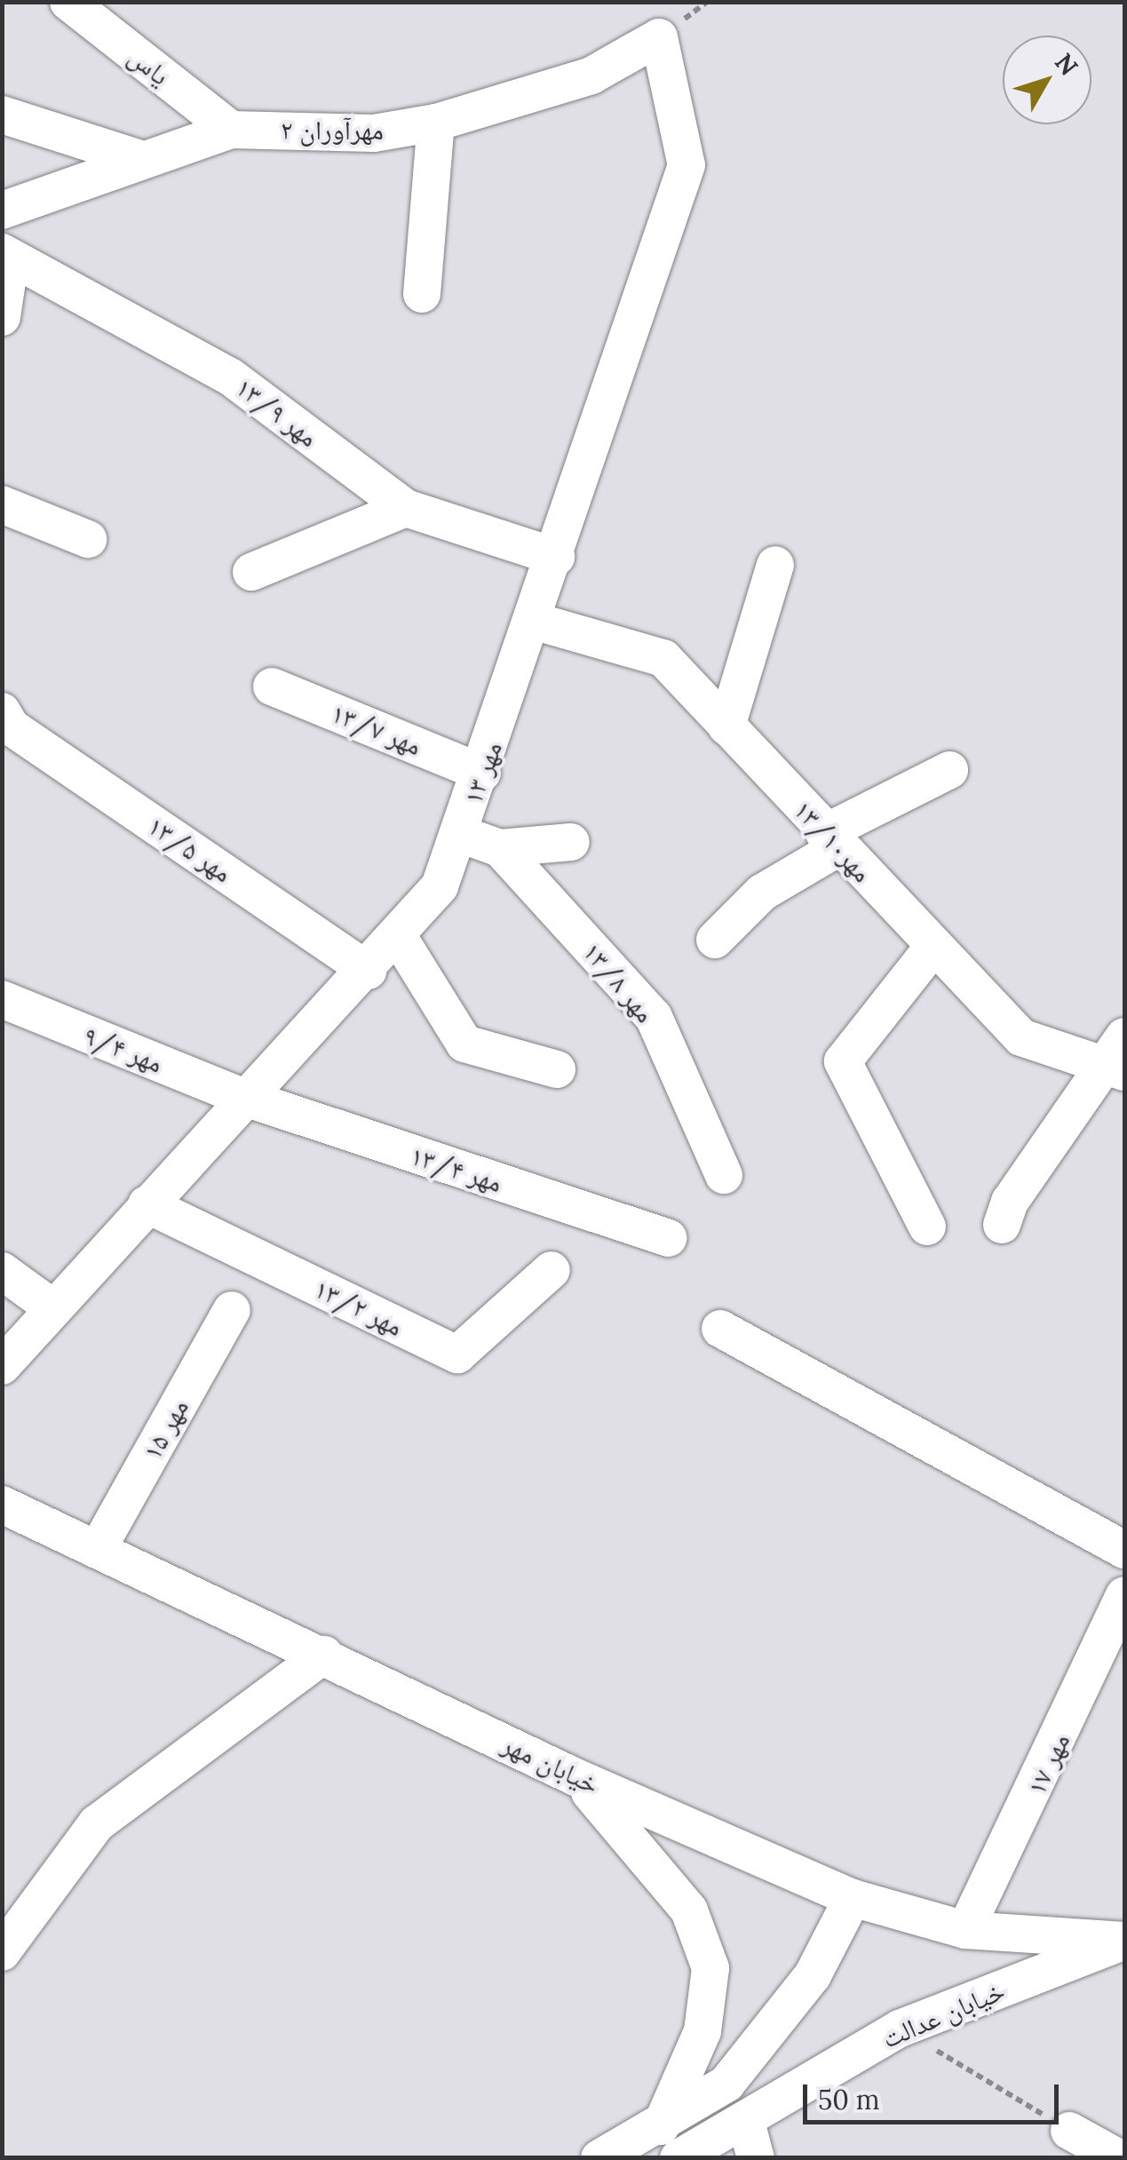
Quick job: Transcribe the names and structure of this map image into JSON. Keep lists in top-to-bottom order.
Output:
{
  "streets": {
    "street": [
      "یاس",
      "مهرآوران ۲",
      "مهر ۱۳/۹",
      "مهر ۱۳/۷",
      "مهر ۱۳",
      "مهر۱۳/۱۰",
      "مهر ۱۳/۵",
      "مهر ۱۳/۸",
      "مهر ۹/۴",
      "مهر ۱۳/۴",
      "مهر ۱۳/۲",
      "مهر ۱۵",
      "خیابان مهر",
      "مهر ۱۷",
      "خیابان عدالت"
    ]
  },
  "crossings": [
    ["یاس", "مهرآوران ۲"],
    ["مهرآوران ۲", "مهر ۱۳"],
    ["مهر ۱۳/۹", "مهر ۱۳"],
    ["مهر ۱۳/۷", "مهر ۱۳"],
    ["مهر ۱۳", "مهر۱۳/۱۰"],
    ["مهر ۱۳", "مهر ۱۳/۵"],
    ["مهر ۱۳", "مهر ۱۳/۸"],
    ["مهر ۱۳", "مهر ۹/۴"],
    ["مهر ۱۳", "مهر ۱۳/۴"],
    ["مهر ۱۳", "مهر ۱۳/۲"],
    ["مهر ۹/۴", "مهر ۱۳/۴"],
    ["مهر ۱۵", "خیابان مهر"],
    ["خیابان مهر", "مهر ۱۷"],
    ["خیابان مهر", "خیابان عدالت"]
  ],
  "scale_bar": "50 m",
  "north": "top right"
}
